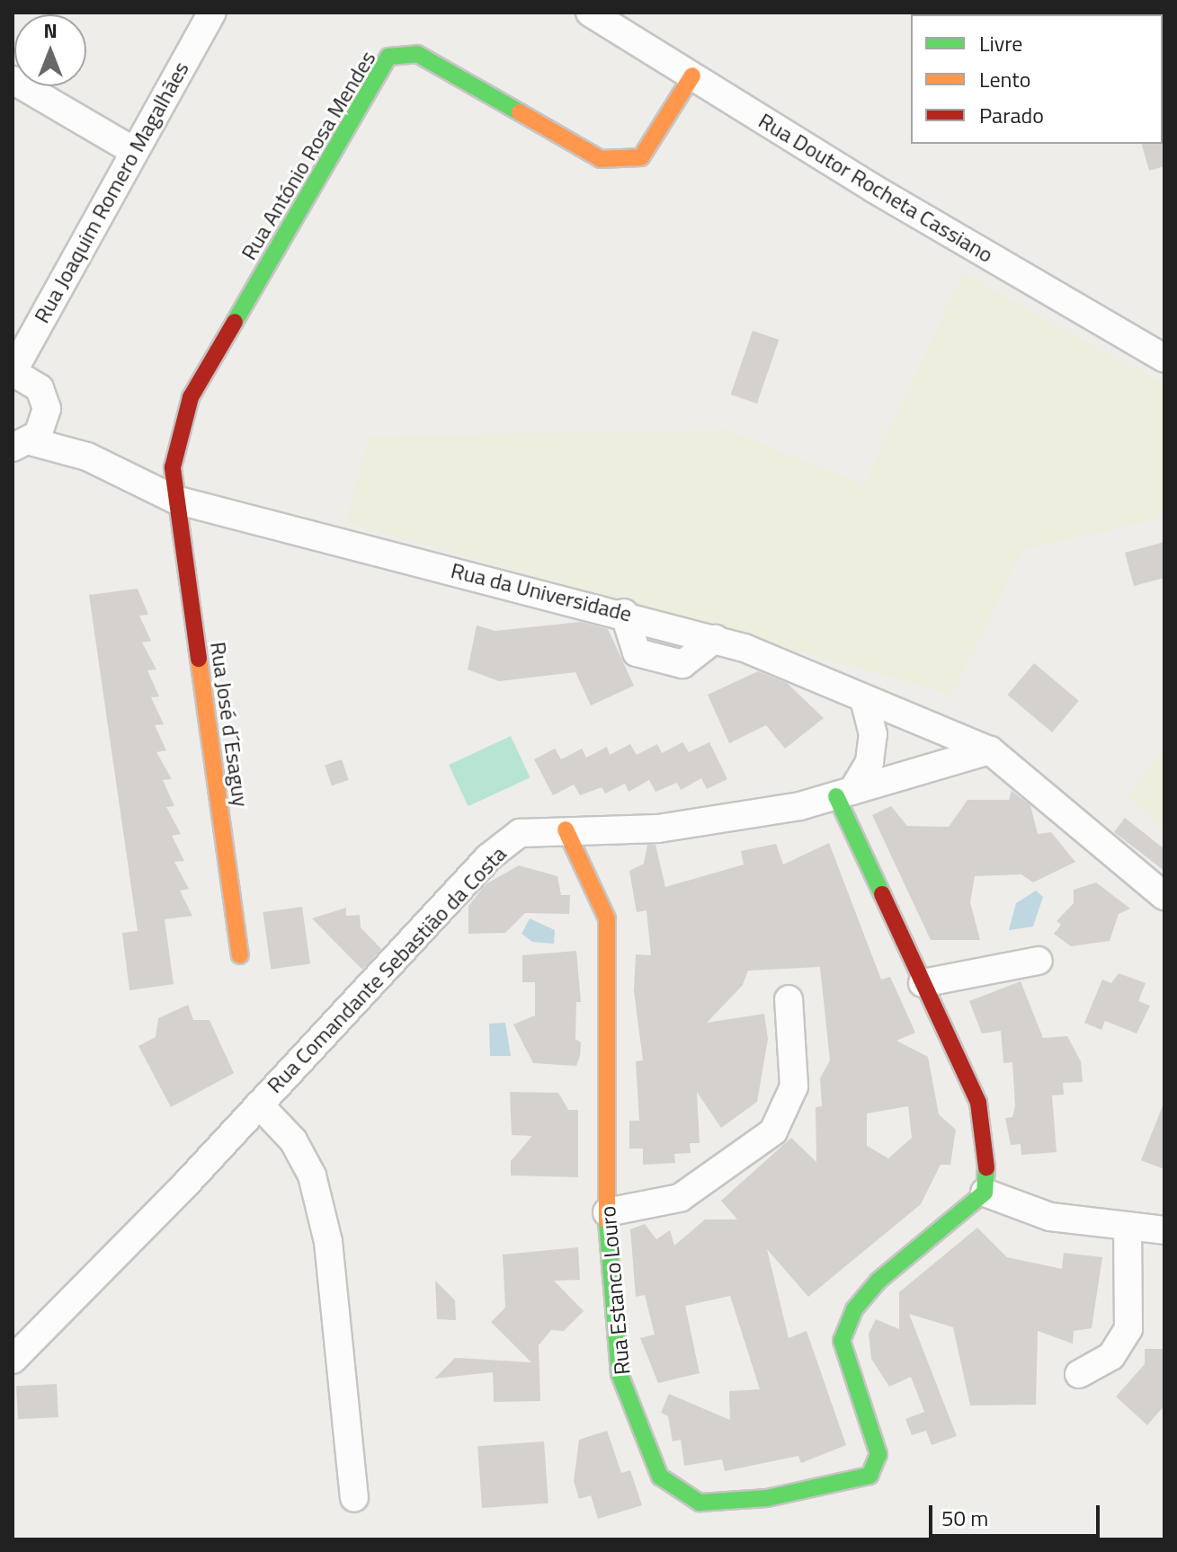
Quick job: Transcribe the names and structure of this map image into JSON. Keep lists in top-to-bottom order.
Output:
{
  "streets": {
    "street": [
      "Rua António Rosa Mendes",
      "Rua Doutor Rocheta Cassiano",
      "Rua Joaquim Romero Magalhães",
      "Rua da Universidade",
      "Rua José d´Esaguy",
      "Rua Comandante Sebastião da Costa",
      "Rua Estanco Louro"
    ]
  },
  "crossings": [
    ["Rua António Rosa Mendes", "Rua Doutor Rocheta Cassiano"],
    ["Rua António Rosa Mendes", "Rua da Universidade"],
    ["Rua António Rosa Mendes", "Rua José d´Esaguy"],
    ["Rua Joaquim Romero Magalhães", "Rua da Universidade"],
    ["Rua da Universidade", "Rua José d´Esaguy"],
    ["Rua da Universidade", "Rua Comandante Sebastião da Costa"],
    ["Rua Comandante Sebastião da Costa", "Rua Estanco Louro"]
  ],
  "legend": ["Livre", "Lento", "Parado"],
  "scale_bar": "50 m",
  "north": "top"
}
